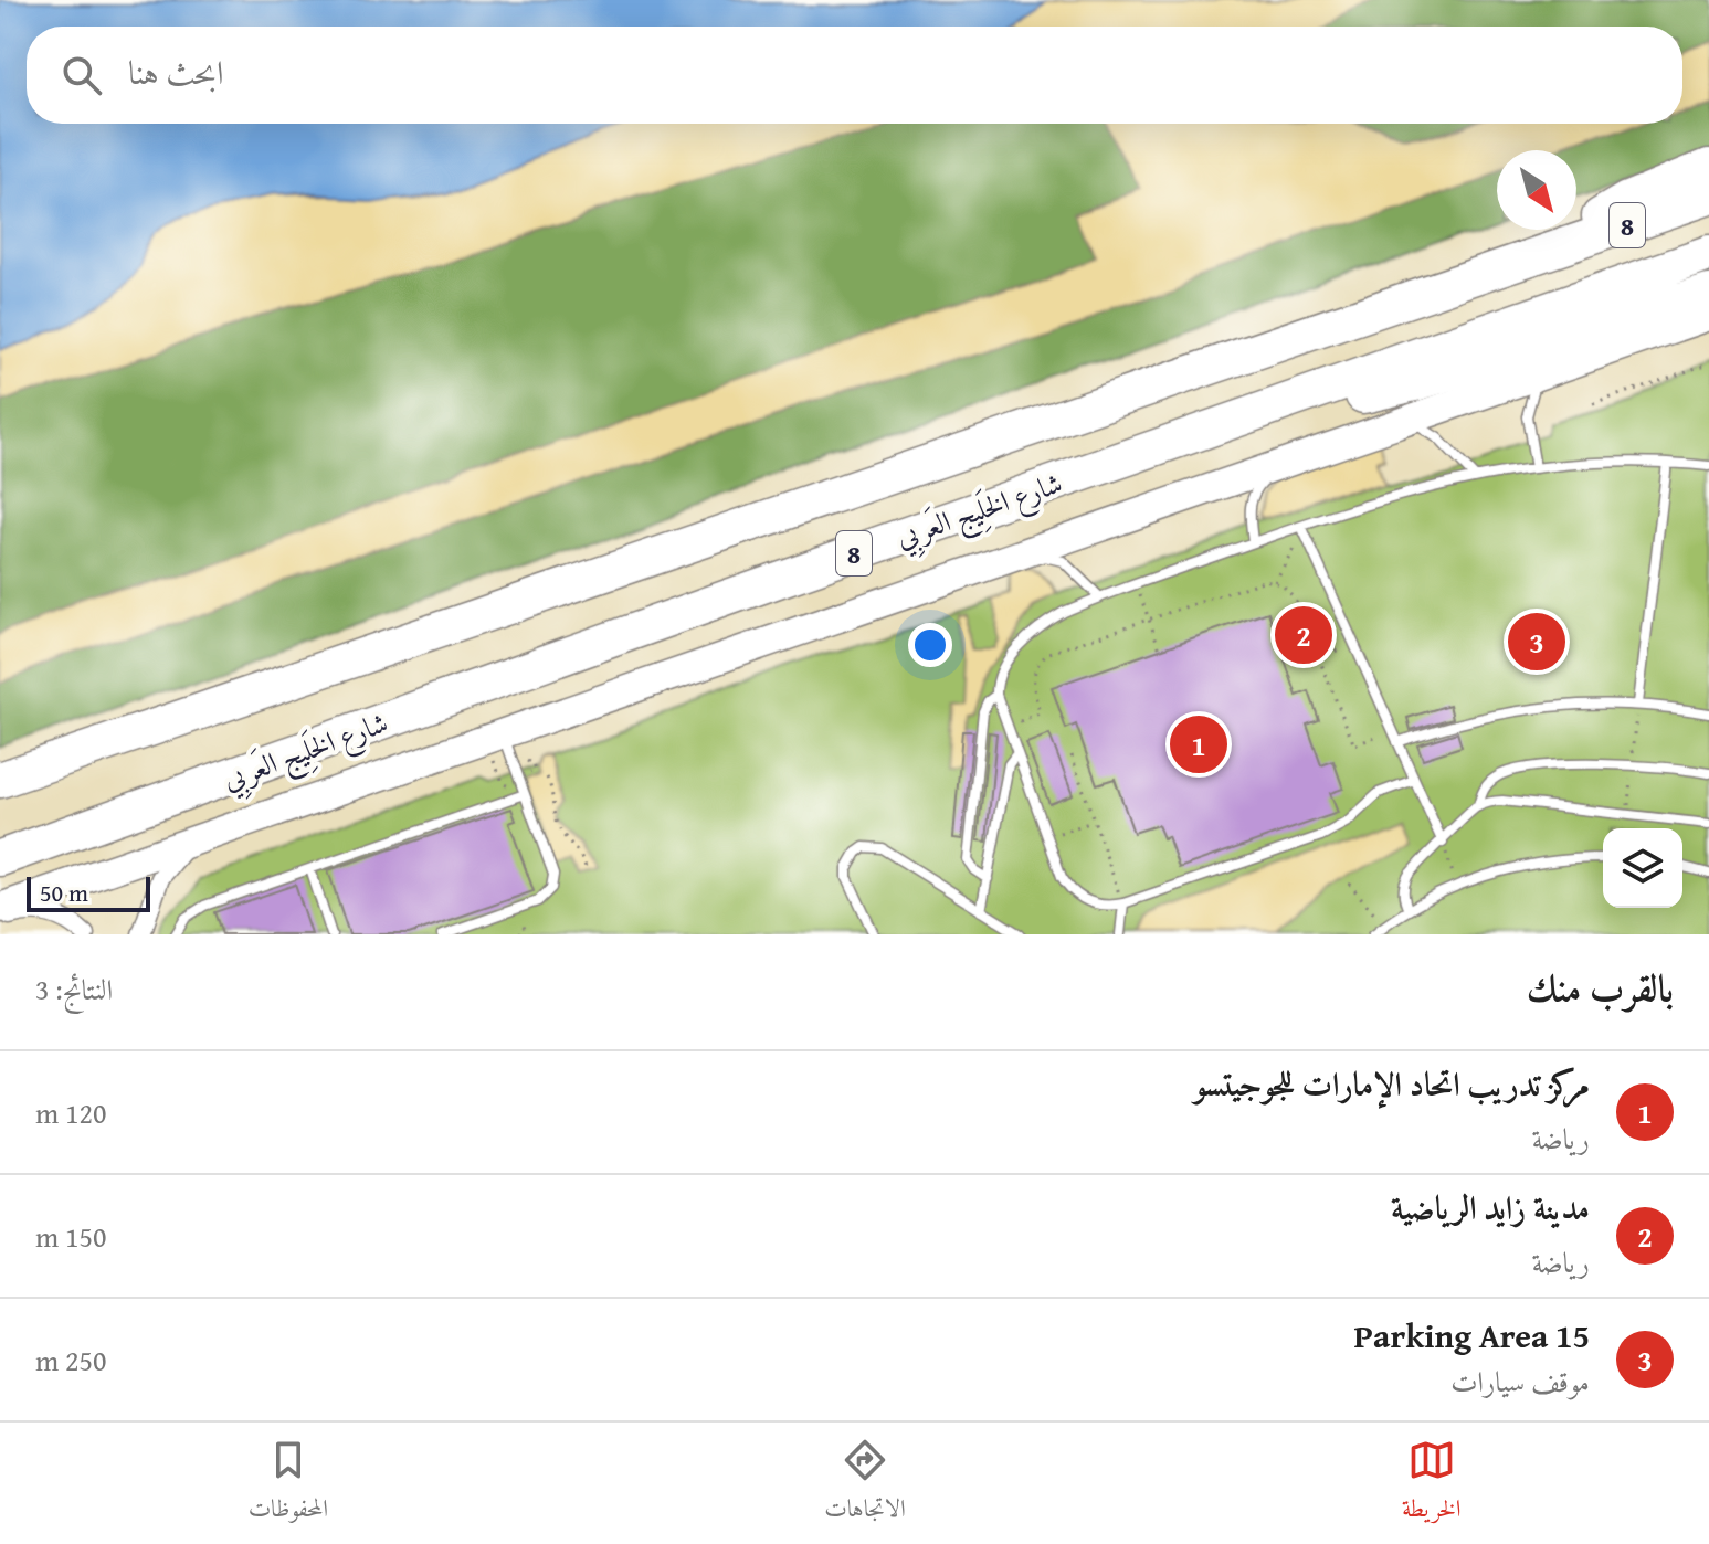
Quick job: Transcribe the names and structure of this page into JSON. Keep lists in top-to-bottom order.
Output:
{
  "streets": {
    "highway": ["8", "شارع الخَلِيج العَربِي"]
  },
  "scale_bar": "50 m",
  "north": "bottom right",
  "page": {
    "search": "ابحث هنا",
    "pins": ["2", "3", "1"],
    "scale": "50 m",
    "heading": ["بالقرب منك", "النتائج: 3"],
    "list": [
      {
        "mark": "1",
        "name": "مركز تدريب اتحاد الإمارات للجوجيتسو",
        "note": "رياضة",
        "value": "120 m"
      },
      {
        "mark": "2",
        "name": "مدينة زايد الرياضية",
        "note": "رياضة",
        "value": "150 m"
      },
      {
        "mark": "3",
        "name": "Parking Area 15",
        "note": "موقف سيارات",
        "value": "250 m"
      }
    ],
    "nav": ["الخريطة", "الاتجاهات", "المحفوظات"]
  }
}
